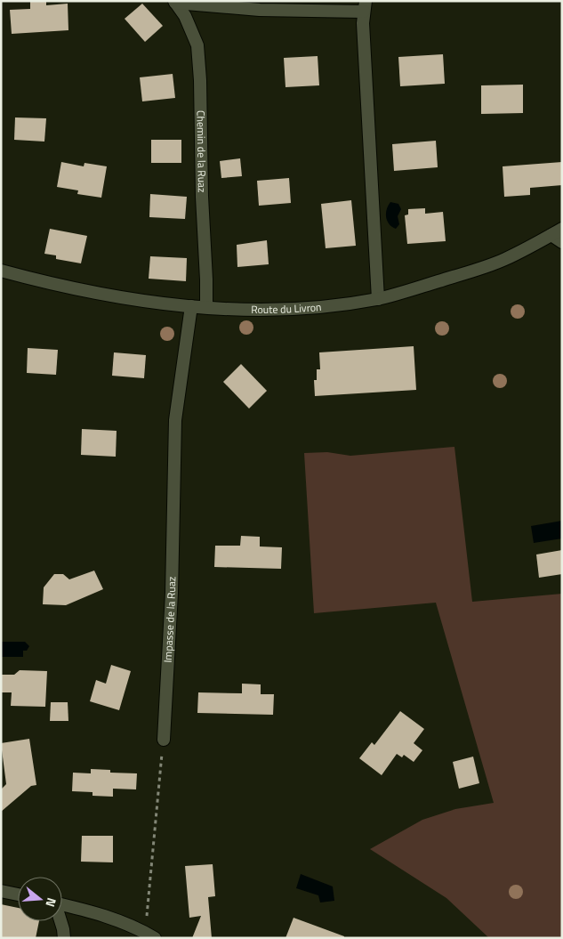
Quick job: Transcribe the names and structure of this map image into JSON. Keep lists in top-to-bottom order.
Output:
{
  "streets": {
    "street": ["Chemin de la Ruaz", "Route du Livron", "Impasse de la Ruaz"]
  },
  "crossings": [
    ["Chemin de la Ruaz", "Route du Livron"],
    ["Route du Livron", "Impasse de la Ruaz"]
  ],
  "north": "right"
}
